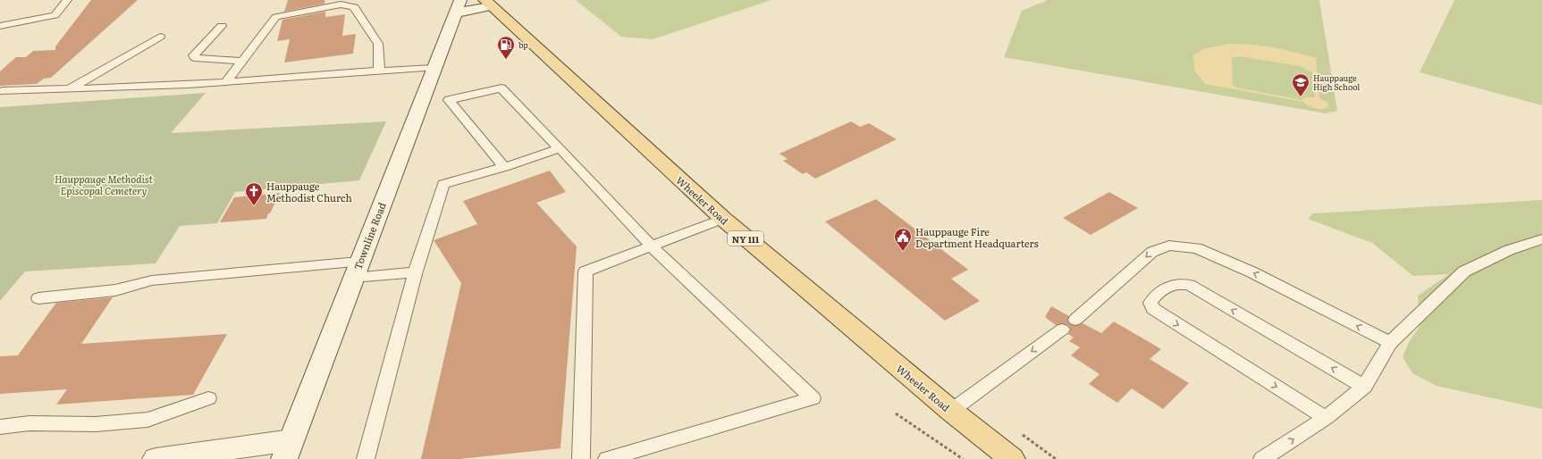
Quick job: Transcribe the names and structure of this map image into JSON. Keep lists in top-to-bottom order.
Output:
{
  "streets": {
    "main road": ["Wheeler Road", "Townline Road", "NY 111"]
  },
  "parks": ["Hauppauge Methodist Episcopal Cemetery"],
  "places": {
    "fuel station": ["bp"],
    "school or university": ["Hauppauge High School"],
    "church": ["Hauppauge Methodist Church"],
    "public building": ["Hauppauge Fire Department Headquarters"]
  }
}
